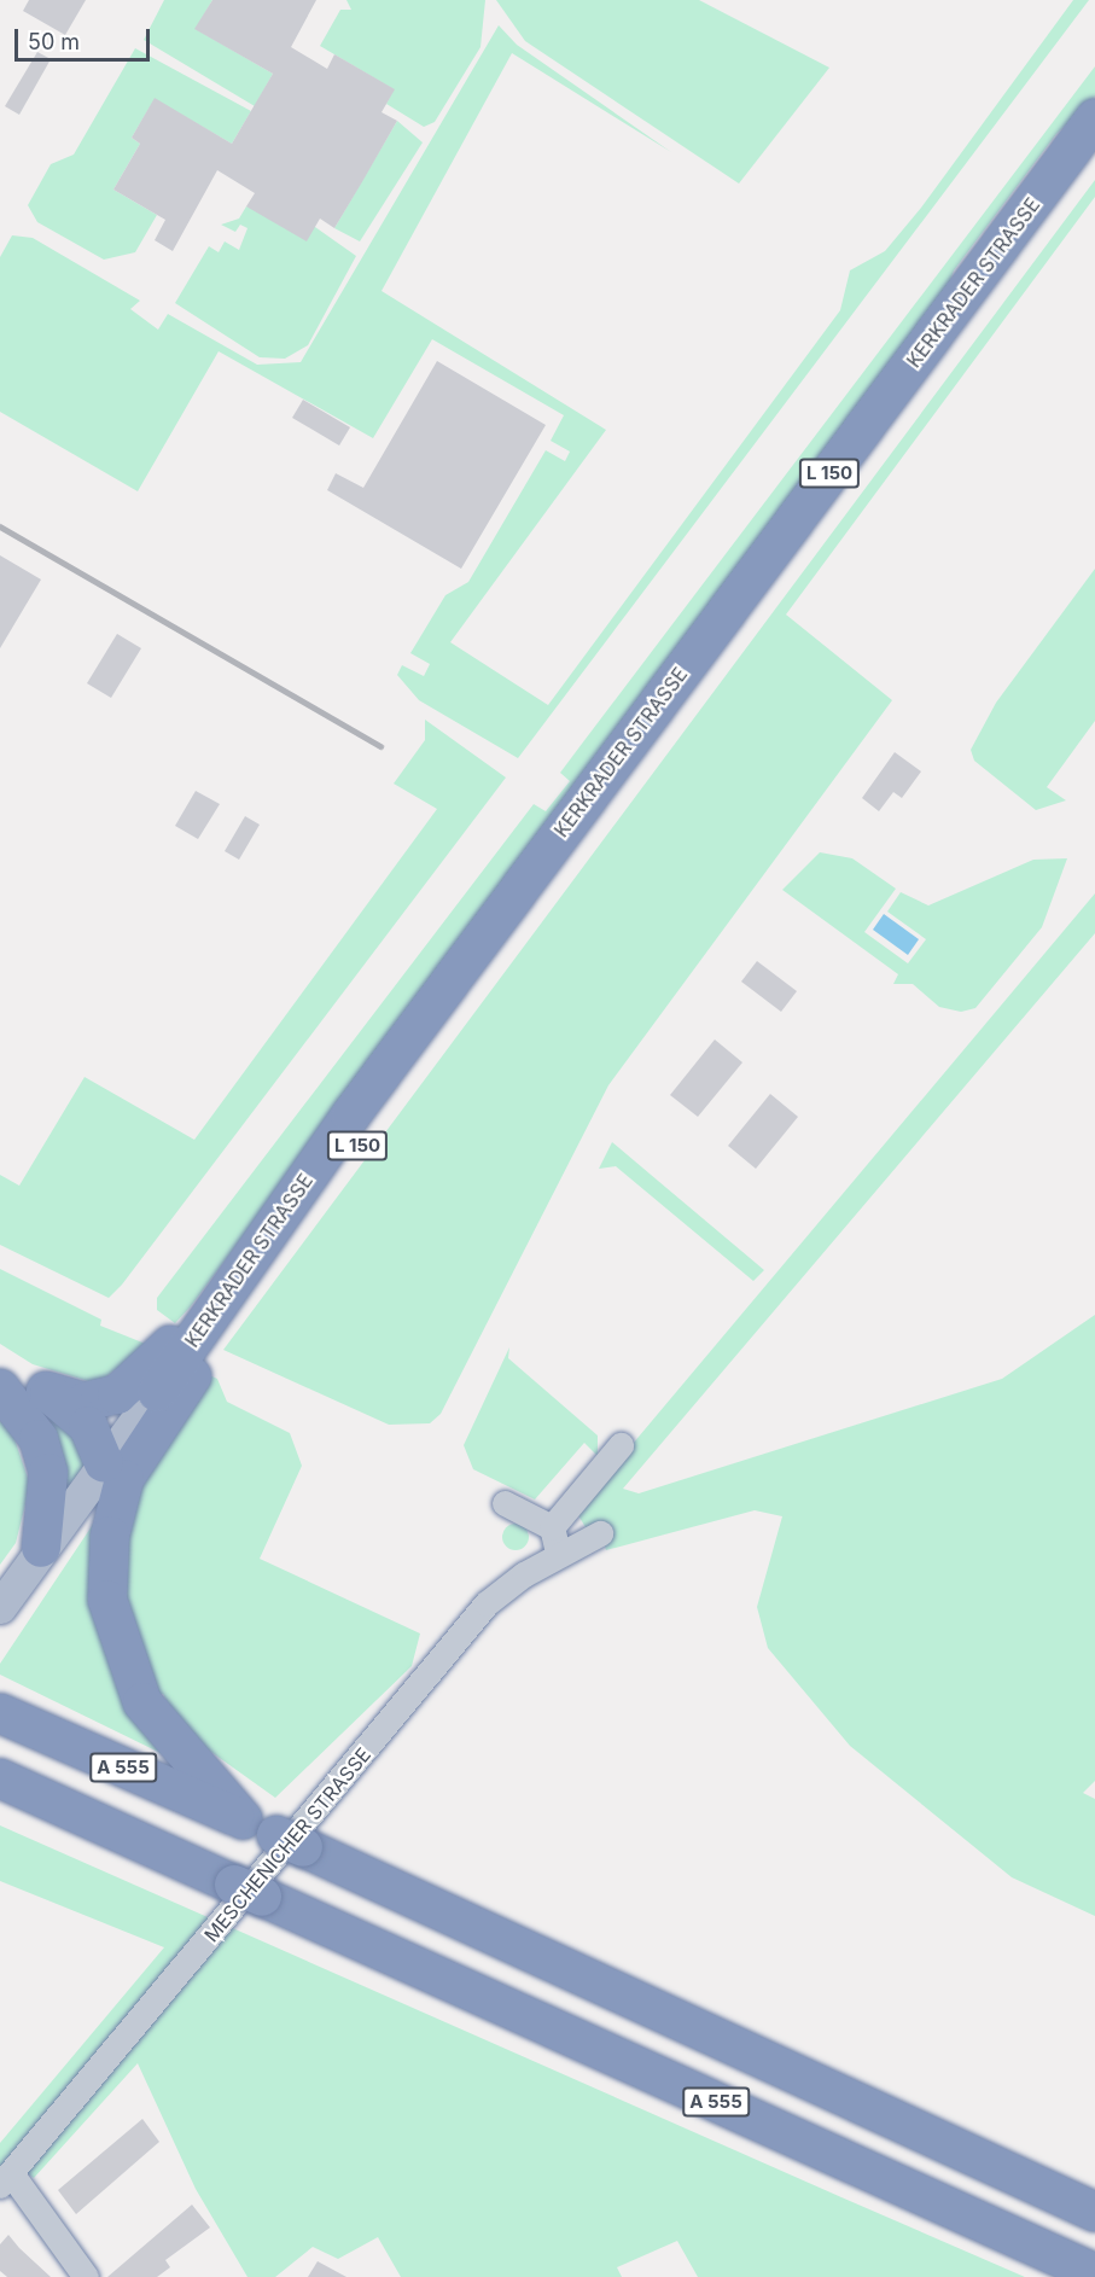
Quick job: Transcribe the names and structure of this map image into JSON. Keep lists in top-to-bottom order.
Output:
{
  "streets": {
    "highway": ["KERKRADER STRASSE", "L 150", "A 555"],
    "street": ["MESCHENICHER STRASSE"]
  },
  "scale_bar": "50 m"
}
